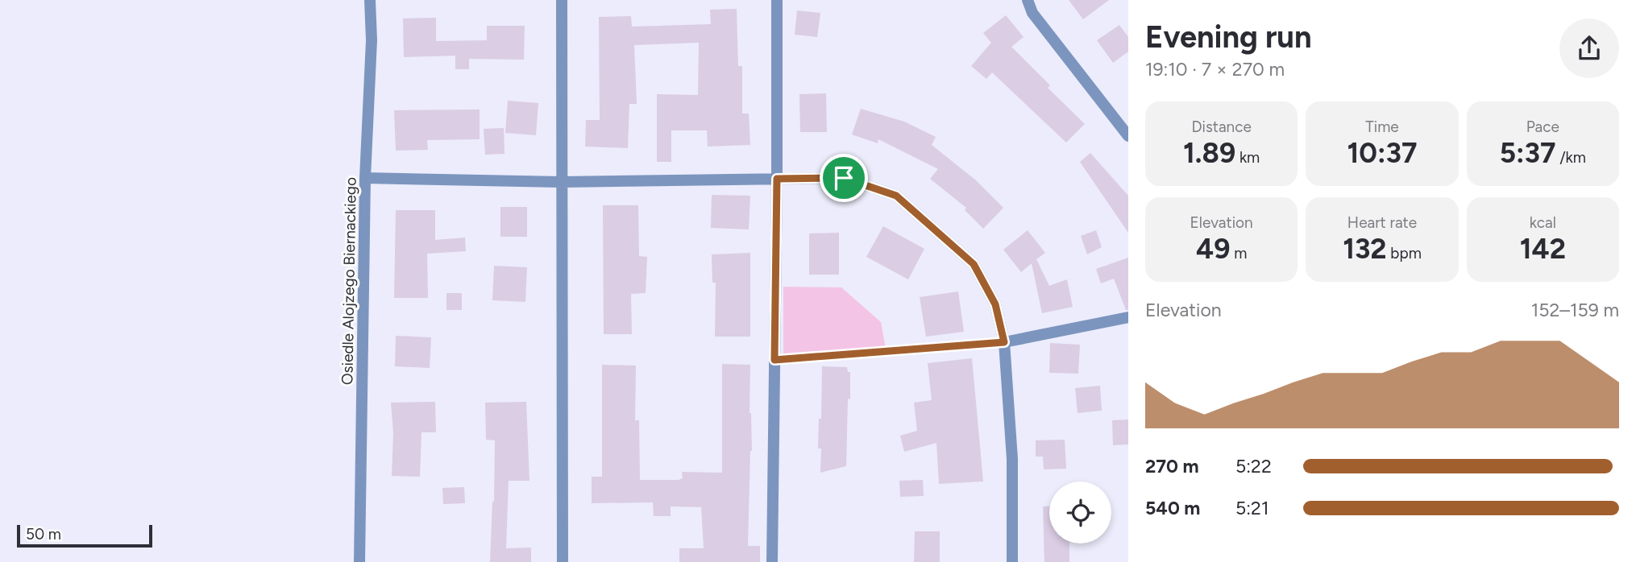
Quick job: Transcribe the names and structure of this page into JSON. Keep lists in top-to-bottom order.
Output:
{
  "streets": {
    "street": ["Osiedle Alojzego Biernackiego"]
  },
  "scale_bar": "50 m",
  "page": {
    "heading": ["Evening run", "19:10 · 7 × 270 m"],
    "stats": [
      ["Distance", "1.89 km"],
      ["Time", "10:37"],
      ["Pace", "5:37 /km"],
      ["Elevation", "49 m"],
      ["Heart rate", "132 bpm"],
      ["kcal", "142"]
    ],
    "chart": ["Elevation", "152–159 m"],
    "list": [
      {
        "name": "270 m",
        "note": "5:22"
      },
      {
        "name": "540 m",
        "note": "5:21"
      }
    ],
    "scale": "50 m"
  }
}
